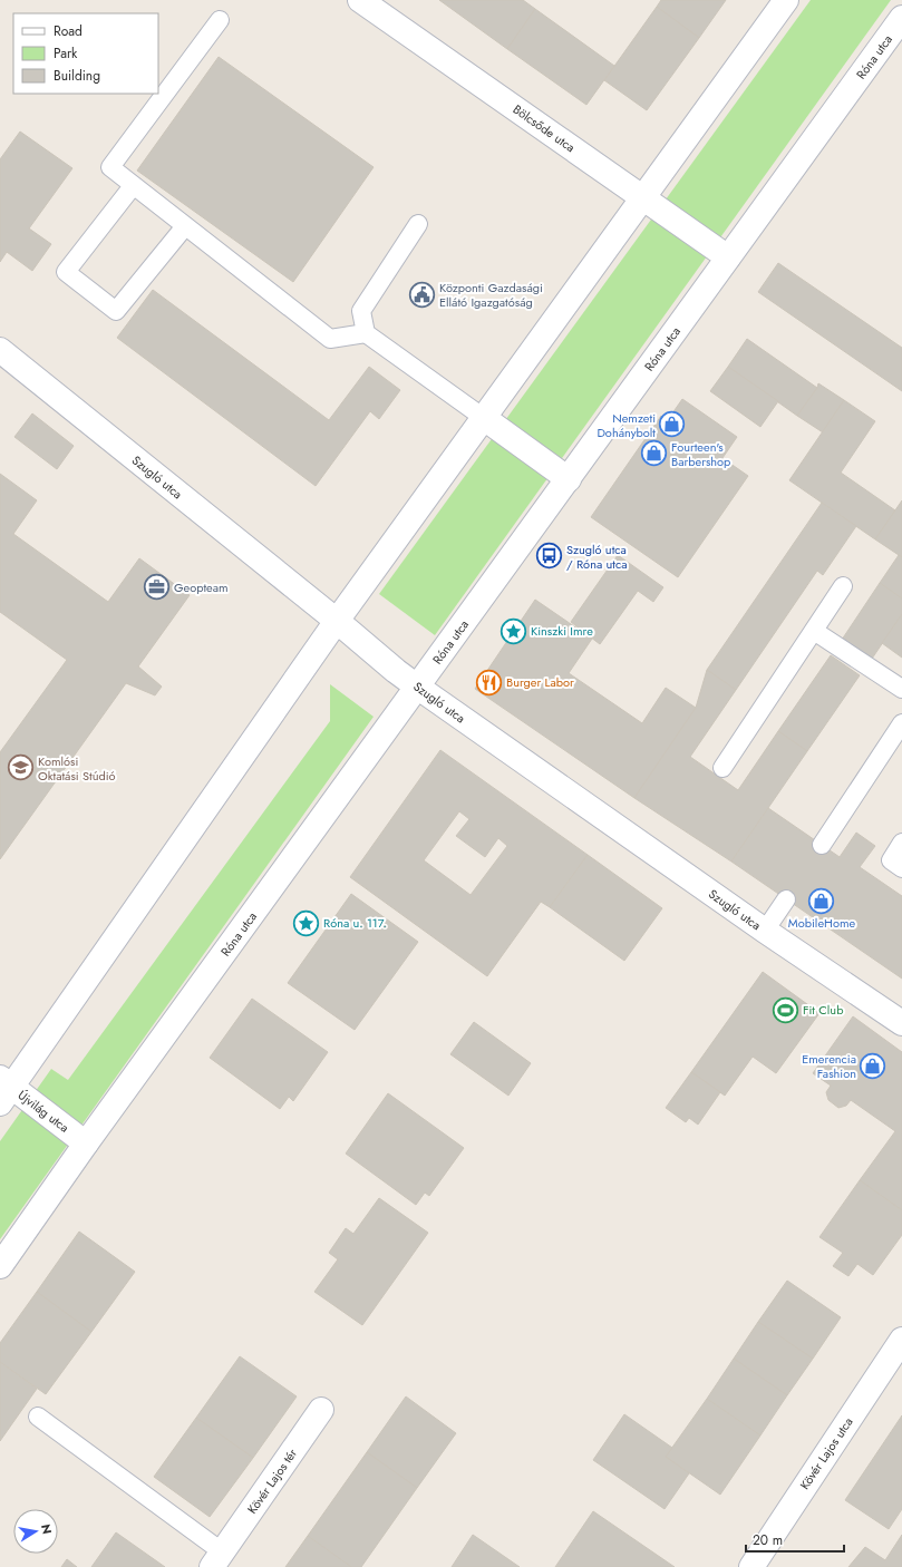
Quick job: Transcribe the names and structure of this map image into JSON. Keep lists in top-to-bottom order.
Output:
{
  "streets": {
    "street": [
      "Róna utca",
      "Bölcsőde utca",
      "Szugló utca",
      "Újvilág utca",
      "Kövér Lajos utca",
      "Kövér Lajos tér"
    ]
  },
  "crossings": [
    ["Róna utca", "Bölcsőde utca"],
    ["Róna utca", "Szugló utca"],
    ["Róna utca", "Újvilág utca"]
  ],
  "places": {
    "public building": ["Központi Gazdasági Ellátó Igazgatóság"],
    "shop": [
      "Nemzeti Dohánybolt",
      "Fourteen's Barbershop",
      "MobileHome",
      "Emerencia Fashion"
    ],
    "bus stop": ["Szugló utca / Róna utca"],
    "office": ["Geopteam"],
    "place": ["Kinszki Imre", "Róna u. 117."],
    "restaurant": ["Burger Labor"],
    "school or university": ["Komlósi Oktatási Stúdió"],
    "sports": ["Fit Club"]
  },
  "legend": ["Road", "Park", "Building"],
  "scale_bar": "20 m",
  "north": "right"
}
